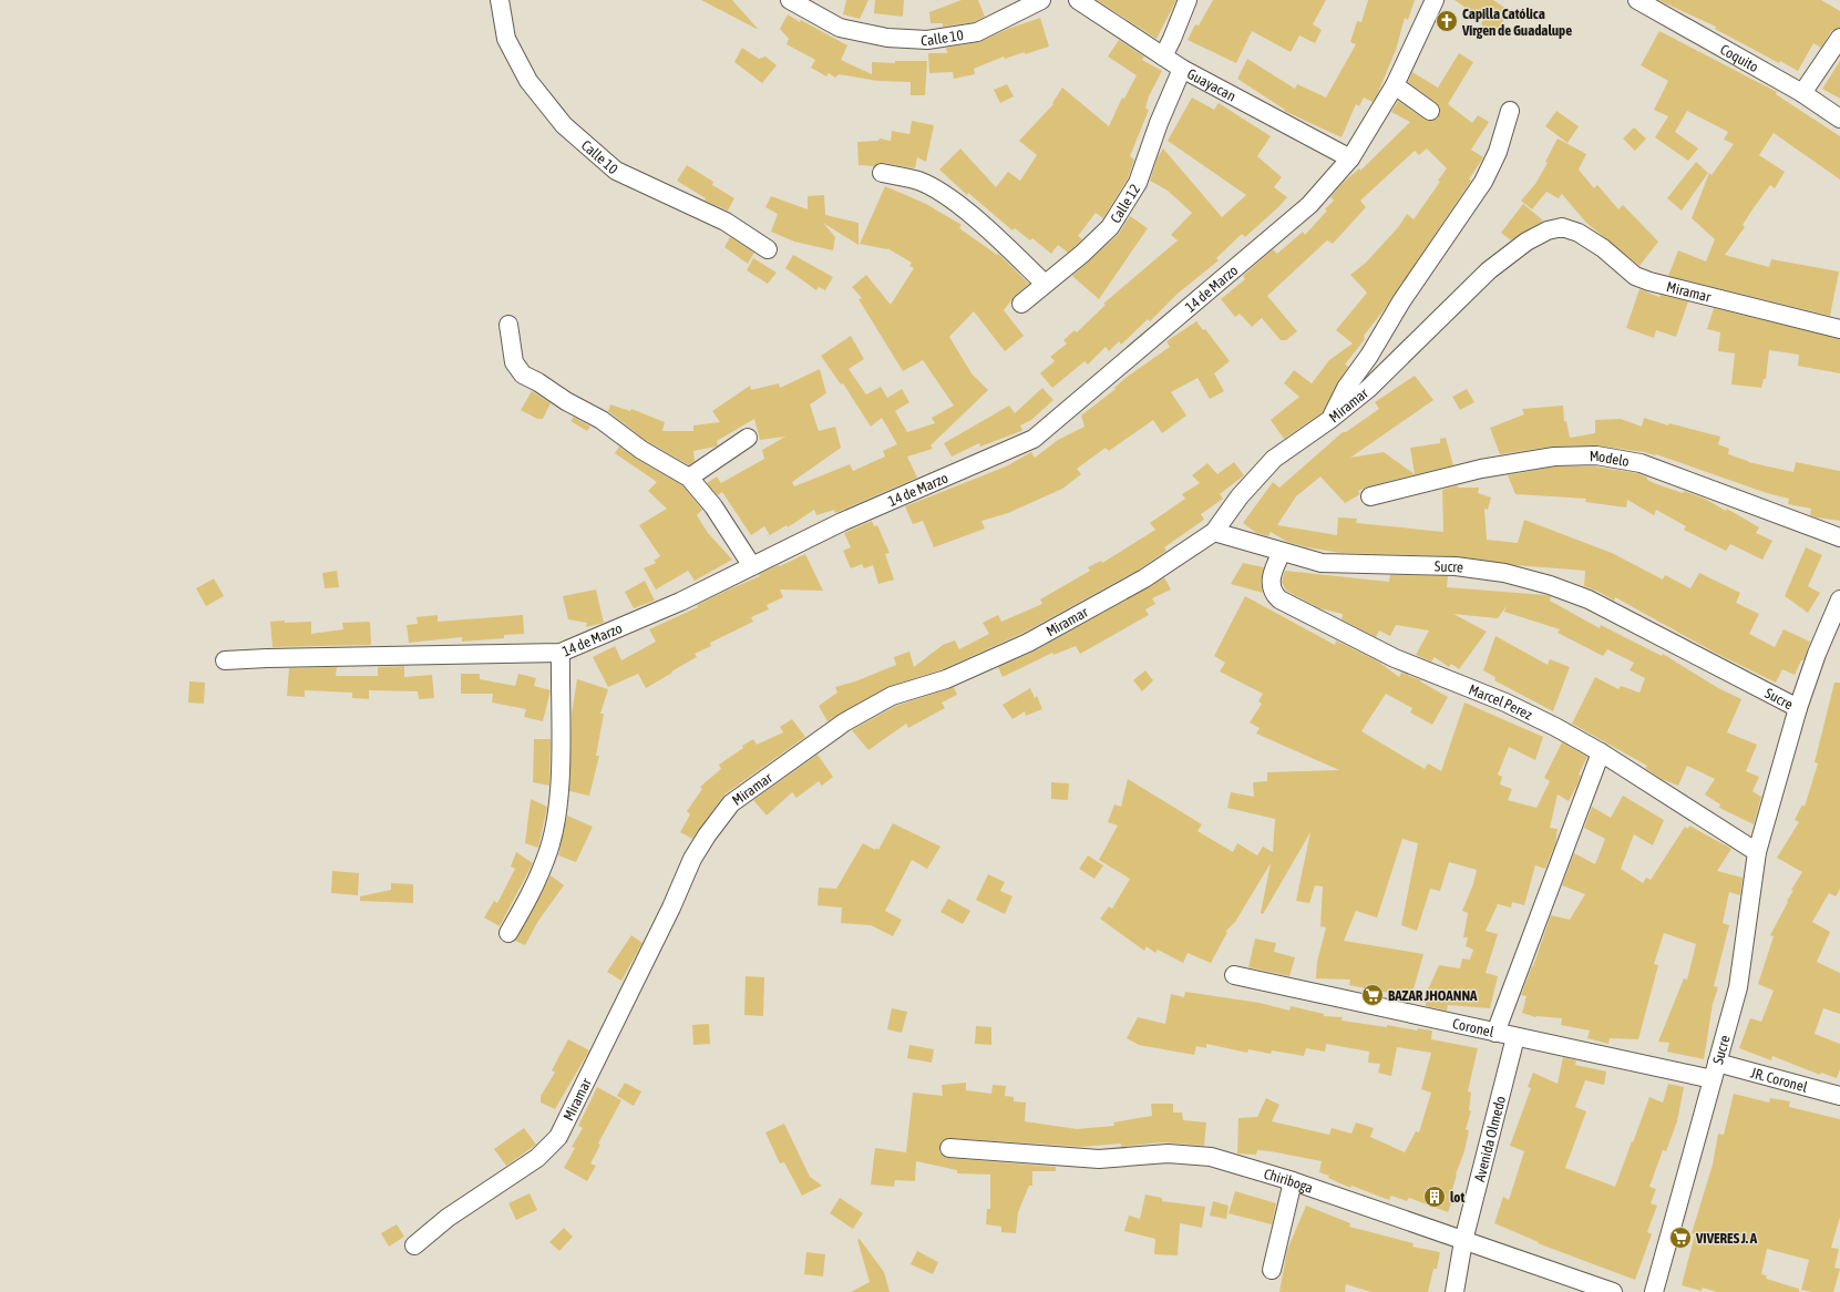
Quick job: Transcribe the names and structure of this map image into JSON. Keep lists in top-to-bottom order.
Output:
{
  "streets": {
    "street": [
      "Calle 10",
      "Coquito",
      "Guayacan",
      "Calle 12",
      "14 de Marzo",
      "Miramar",
      "Modelo",
      "Sucre",
      "Marcel Perez",
      "Coronel",
      "JR. Coronel",
      "Avenida Olmedo",
      "Chiriboga"
    ]
  },
  "crossings": [
    ["Guayacan", "Calle 12"],
    ["Guayacan", "14 de Marzo"],
    ["Miramar", "Sucre"],
    ["Sucre", "Marcel Perez"],
    ["Sucre", "Coronel"],
    ["Sucre", "JR. Coronel"],
    ["Coronel", "JR. Coronel"],
    ["Coronel", "Avenida Olmedo"],
    ["Avenida Olmedo", "Chiriboga"]
  ],
  "places": {
    "church": ["Capilla Católica Virgen de Guadalupe"],
    "supermarket": ["BAZAR JHOANNA", "VIVERES J. A"],
    "building": ["lot"]
  }
}
